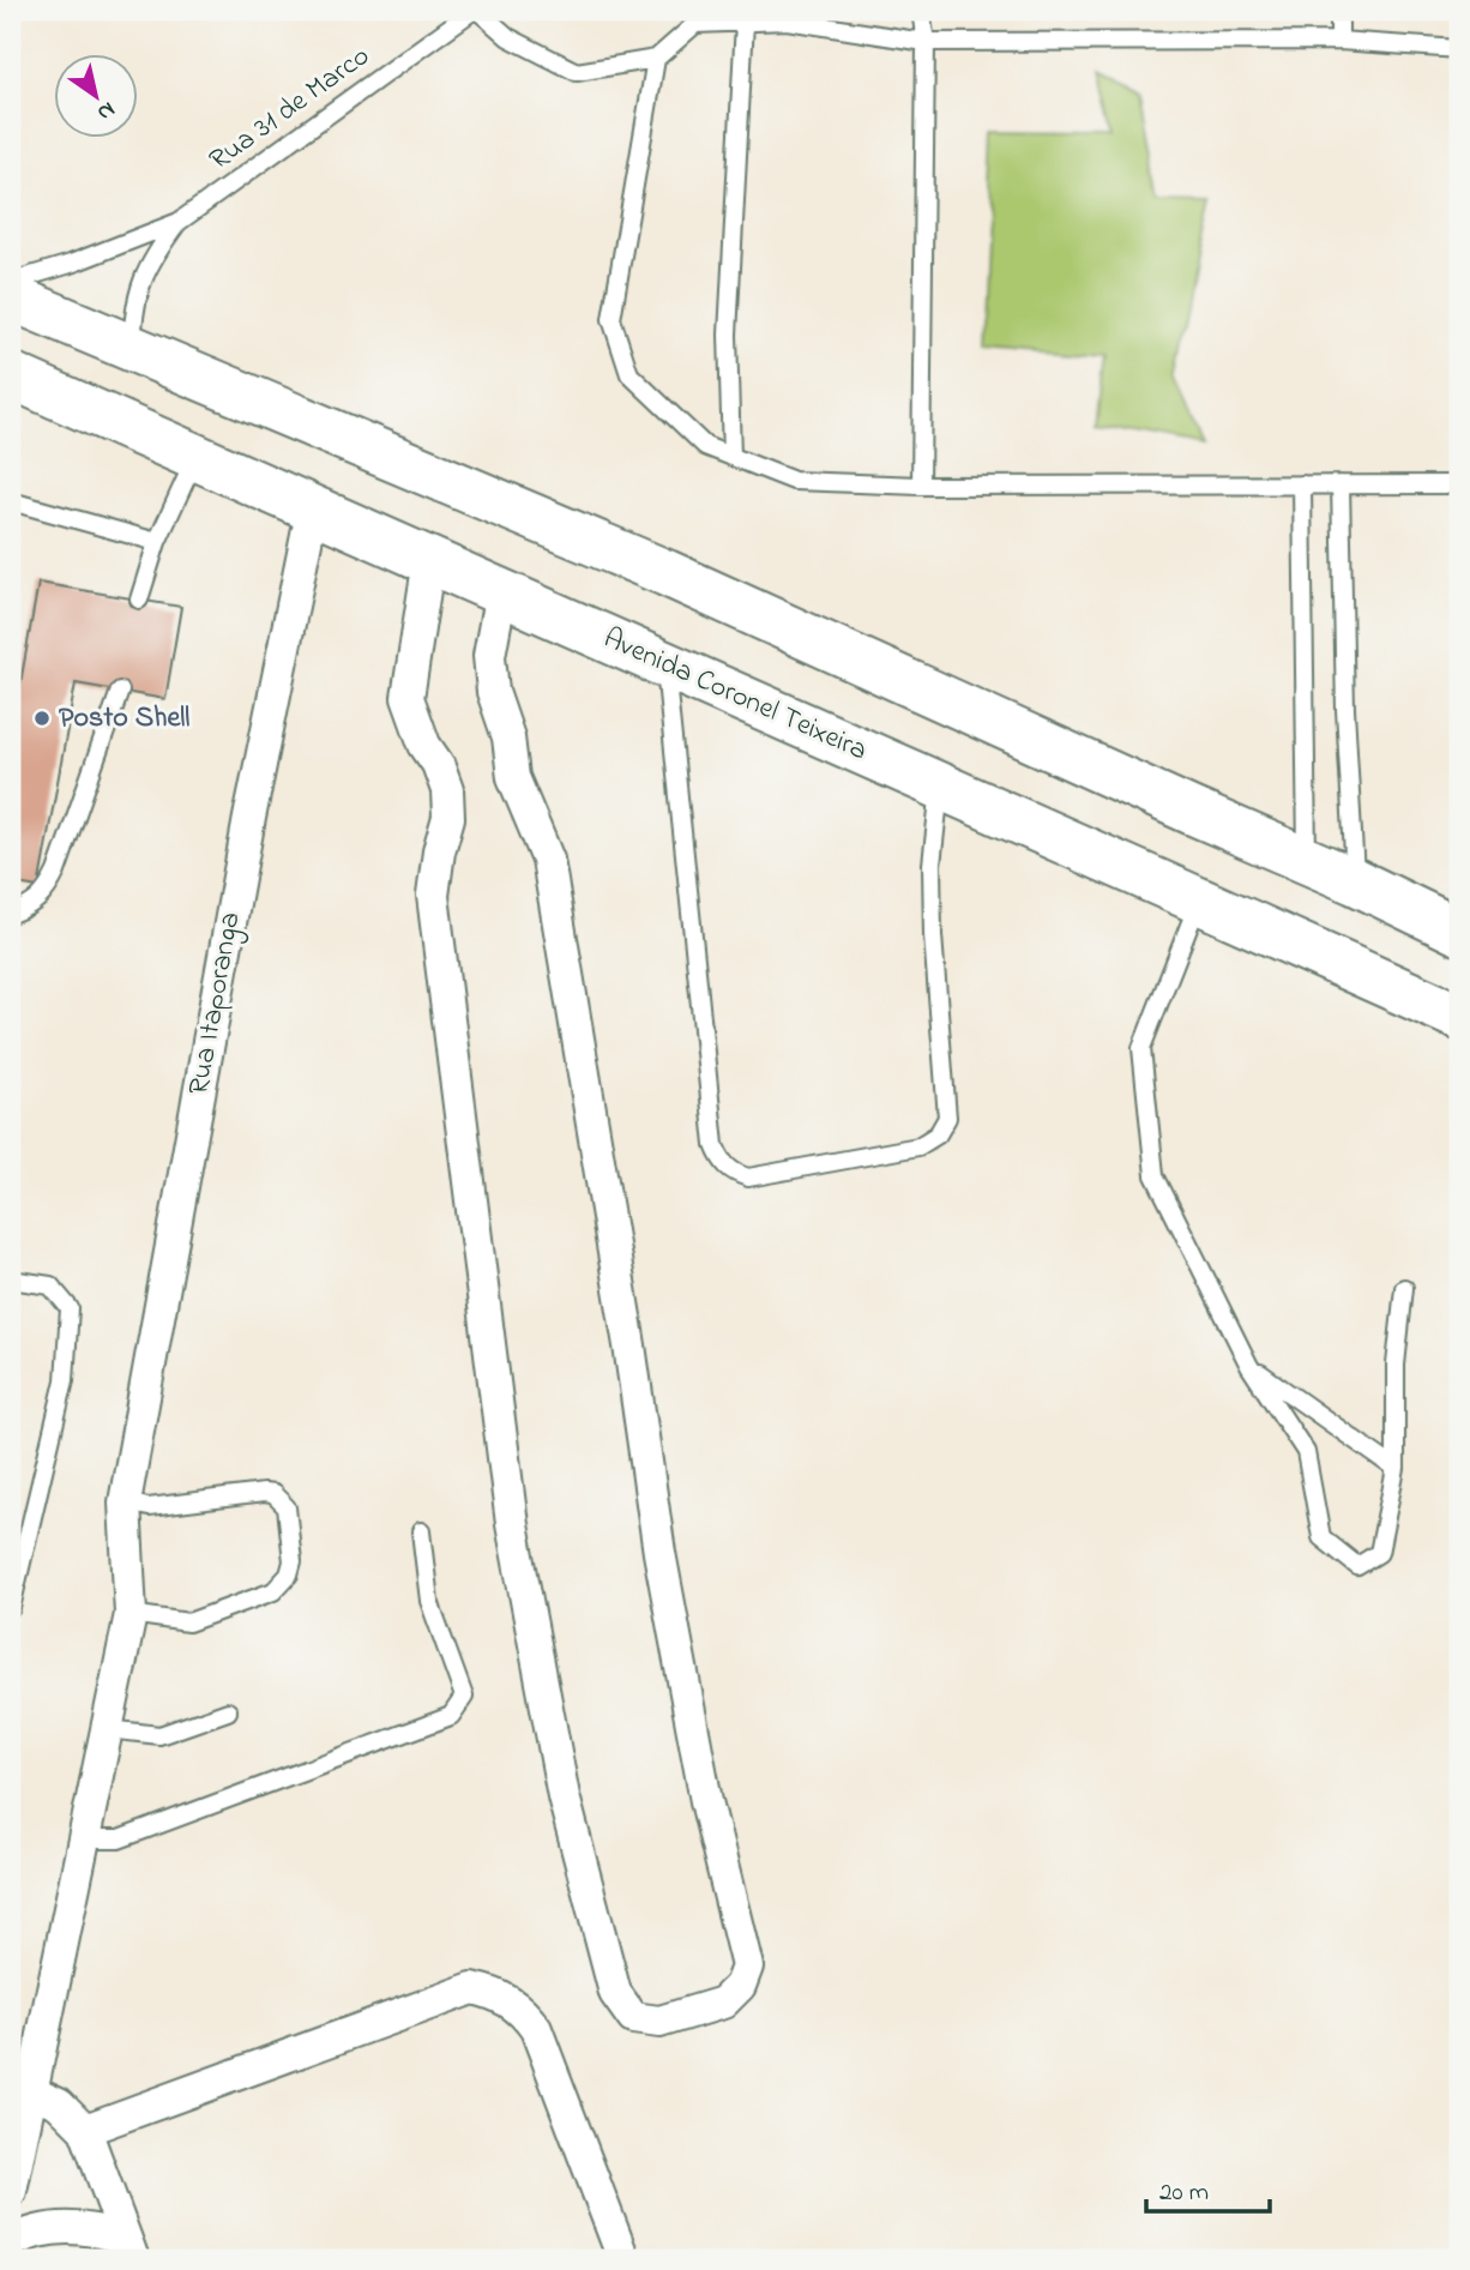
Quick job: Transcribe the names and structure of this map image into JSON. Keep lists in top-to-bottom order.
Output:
{
  "streets": {
    "highway": ["Avenida Coronel Teixeira"],
    "street": ["Rua Itaporanga"],
    "lane": ["Rua 31 de Marco"]
  },
  "crossings": [
    ["Avenida Coronel Teixeira", "Rua Itaporanga"]
  ],
  "places": ["Posto Shell"],
  "scale_bar": "20 m",
  "north": "bottom right"
}
